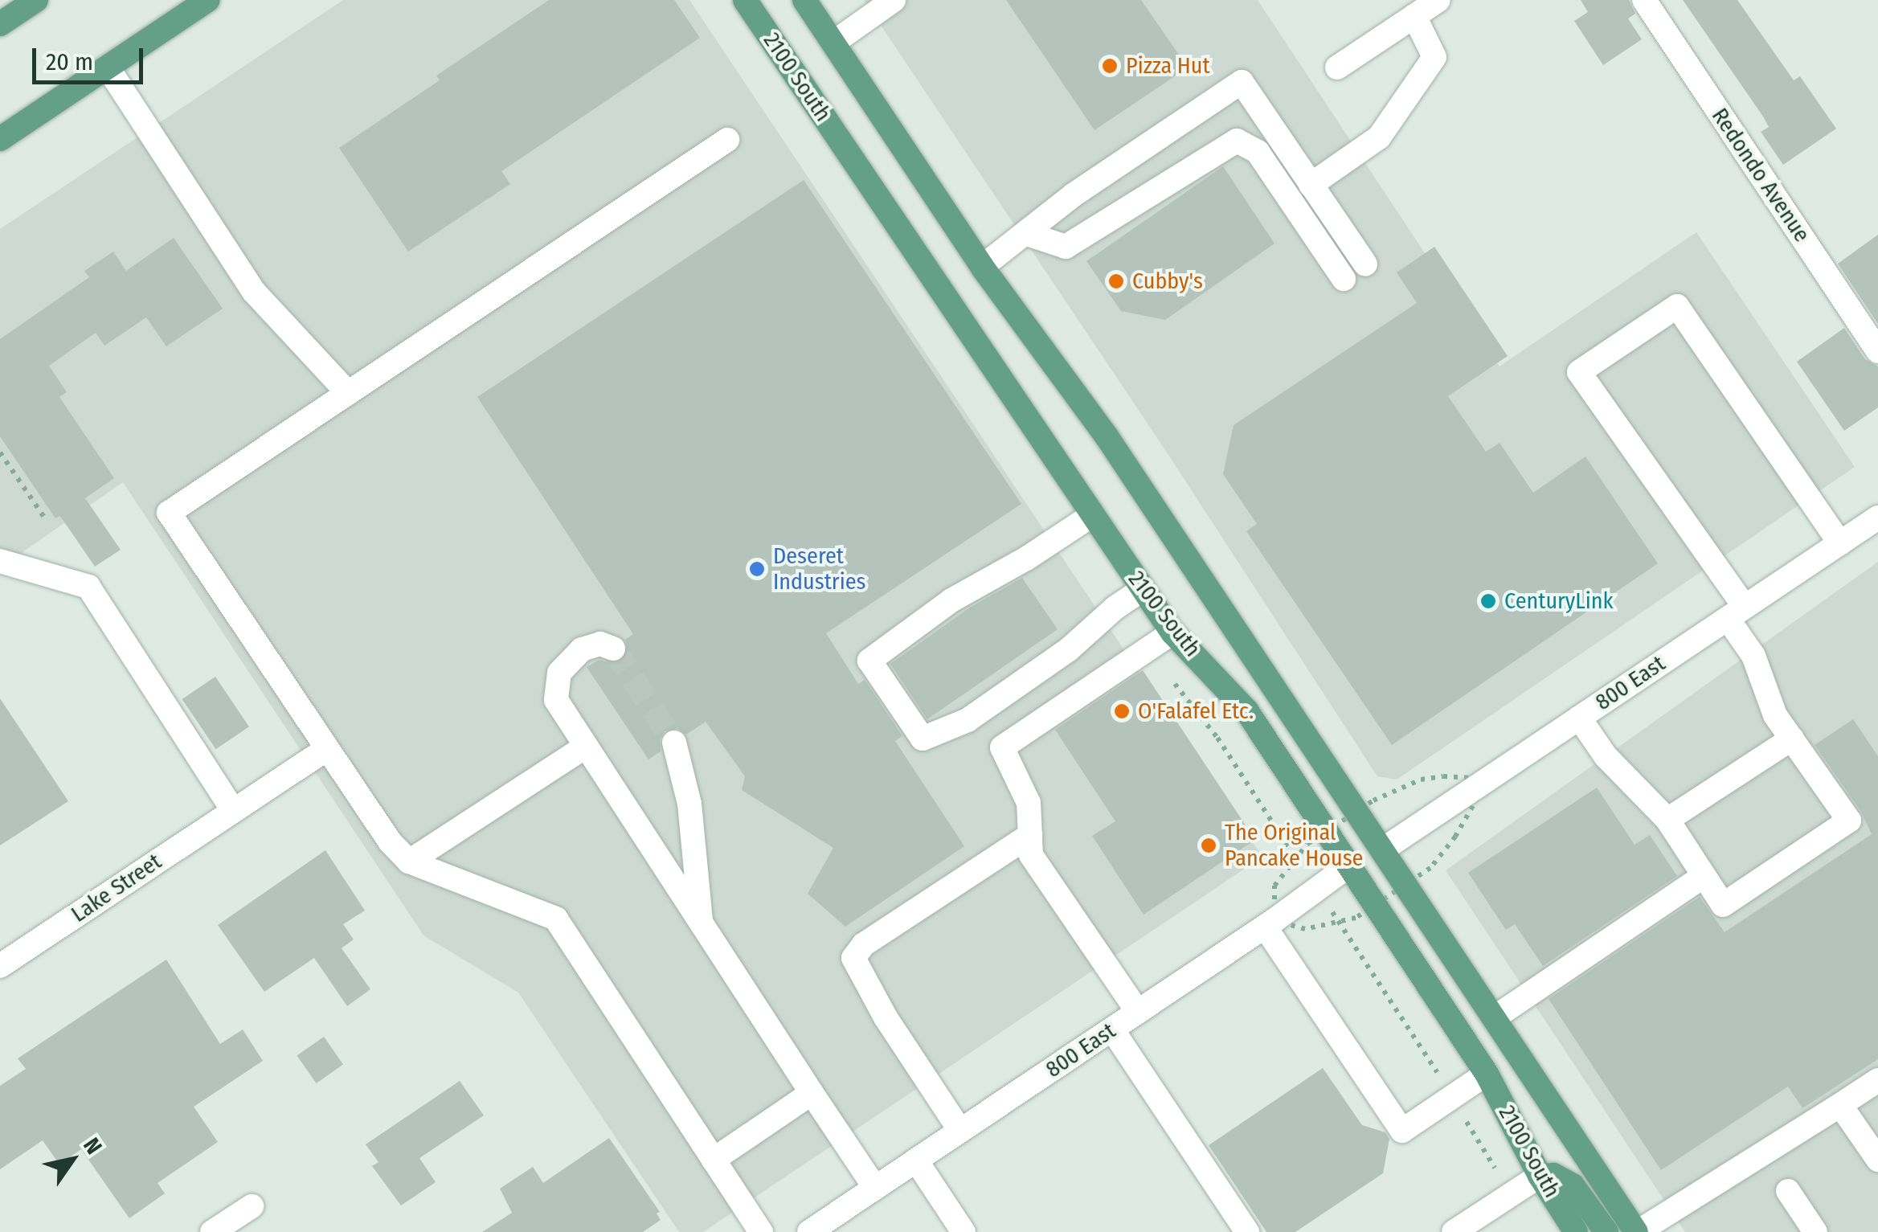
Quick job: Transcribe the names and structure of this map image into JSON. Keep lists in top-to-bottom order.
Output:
{
  "streets": {
    "main road": ["2100 South"],
    "street": ["Redondo Avenue", "800 East", "Lake Street"]
  },
  "crossings": [
    ["2100 South", "800 East"]
  ],
  "places": [
    "Pizza Hut",
    "Cubby's",
    "Deseret Industries",
    "CenturyLink",
    "O'Falafel Etc.",
    "The Original Pancake House"
  ],
  "scale_bar": "20 m",
  "north": "top right"
}
